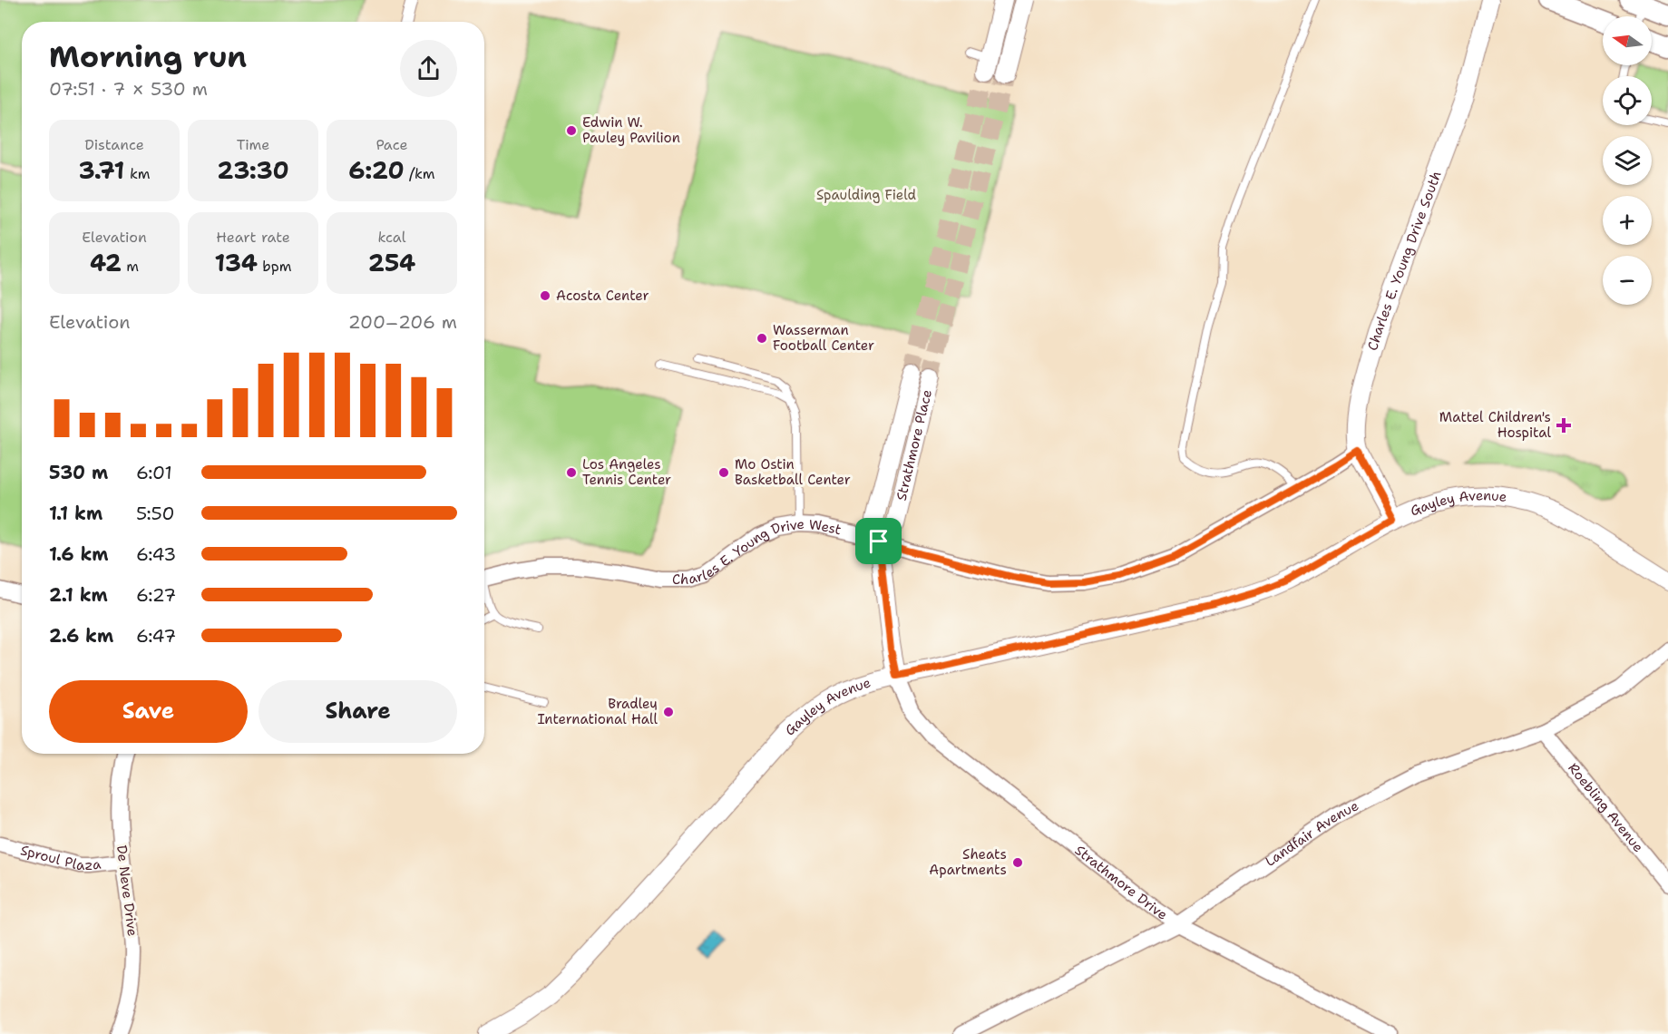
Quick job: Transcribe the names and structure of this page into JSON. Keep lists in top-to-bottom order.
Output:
{
  "streets": {
    "street": [
      "Charles E. Young Drive South",
      "Strathmore Place",
      "Gayley Avenue",
      "Charles E. Young Drive West",
      "Roebling Avenue",
      "Landfair Avenue",
      "Sproul Plaza",
      "Strathmore Drive",
      "De Neve Drive"
    ]
  },
  "crossings": [
    ["Charles E. Young Drive South", "Gayley Avenue"],
    ["Charles E. Young Drive South", "Charles E. Young Drive West"],
    ["Strathmore Place", "Gayley Avenue"],
    ["Strathmore Place", "Charles E. Young Drive West"],
    ["Strathmore Place", "Strathmore Drive"],
    ["Gayley Avenue", "Strathmore Drive"],
    ["Roebling Avenue", "Landfair Avenue"],
    ["Landfair Avenue", "Strathmore Drive"],
    ["Sproul Plaza", "De Neve Drive"]
  ],
  "parks": ["Spaulding Field"],
  "places": {
    "other": [
      "Edwin W. Pauley Pavilion",
      "Acosta Center",
      "Wasserman Football Center",
      "Los Angeles Tennis Center",
      "Mo Ostin Basketball Center",
      "Bradley International Hall",
      "Sheats Apartments"
    ],
    "health": ["Mattel Children's Hospital"]
  },
  "north": "left",
  "page": {
    "map_buttons": ["+", "−"],
    "heading": ["Morning run", "07:51 · 7 × 530 m"],
    "stats": [
      ["Distance", "3.71 km"],
      ["Time", "23:30"],
      ["Pace", "6:20 /km"],
      ["Elevation", "42 m"],
      ["Heart rate", "134 bpm"],
      ["kcal", "254"]
    ],
    "chart": ["Elevation", "200–206 m"],
    "list": [
      {
        "name": "530 m",
        "note": "6:01"
      },
      {
        "name": "1.1 km",
        "note": "5:50"
      },
      {
        "name": "1.6 km",
        "note": "6:43"
      },
      {
        "name": "2.1 km",
        "note": "6:27"
      },
      {
        "name": "2.6 km",
        "note": "6:47"
      }
    ],
    "buttons": ["Save", "Share"]
  }
}
